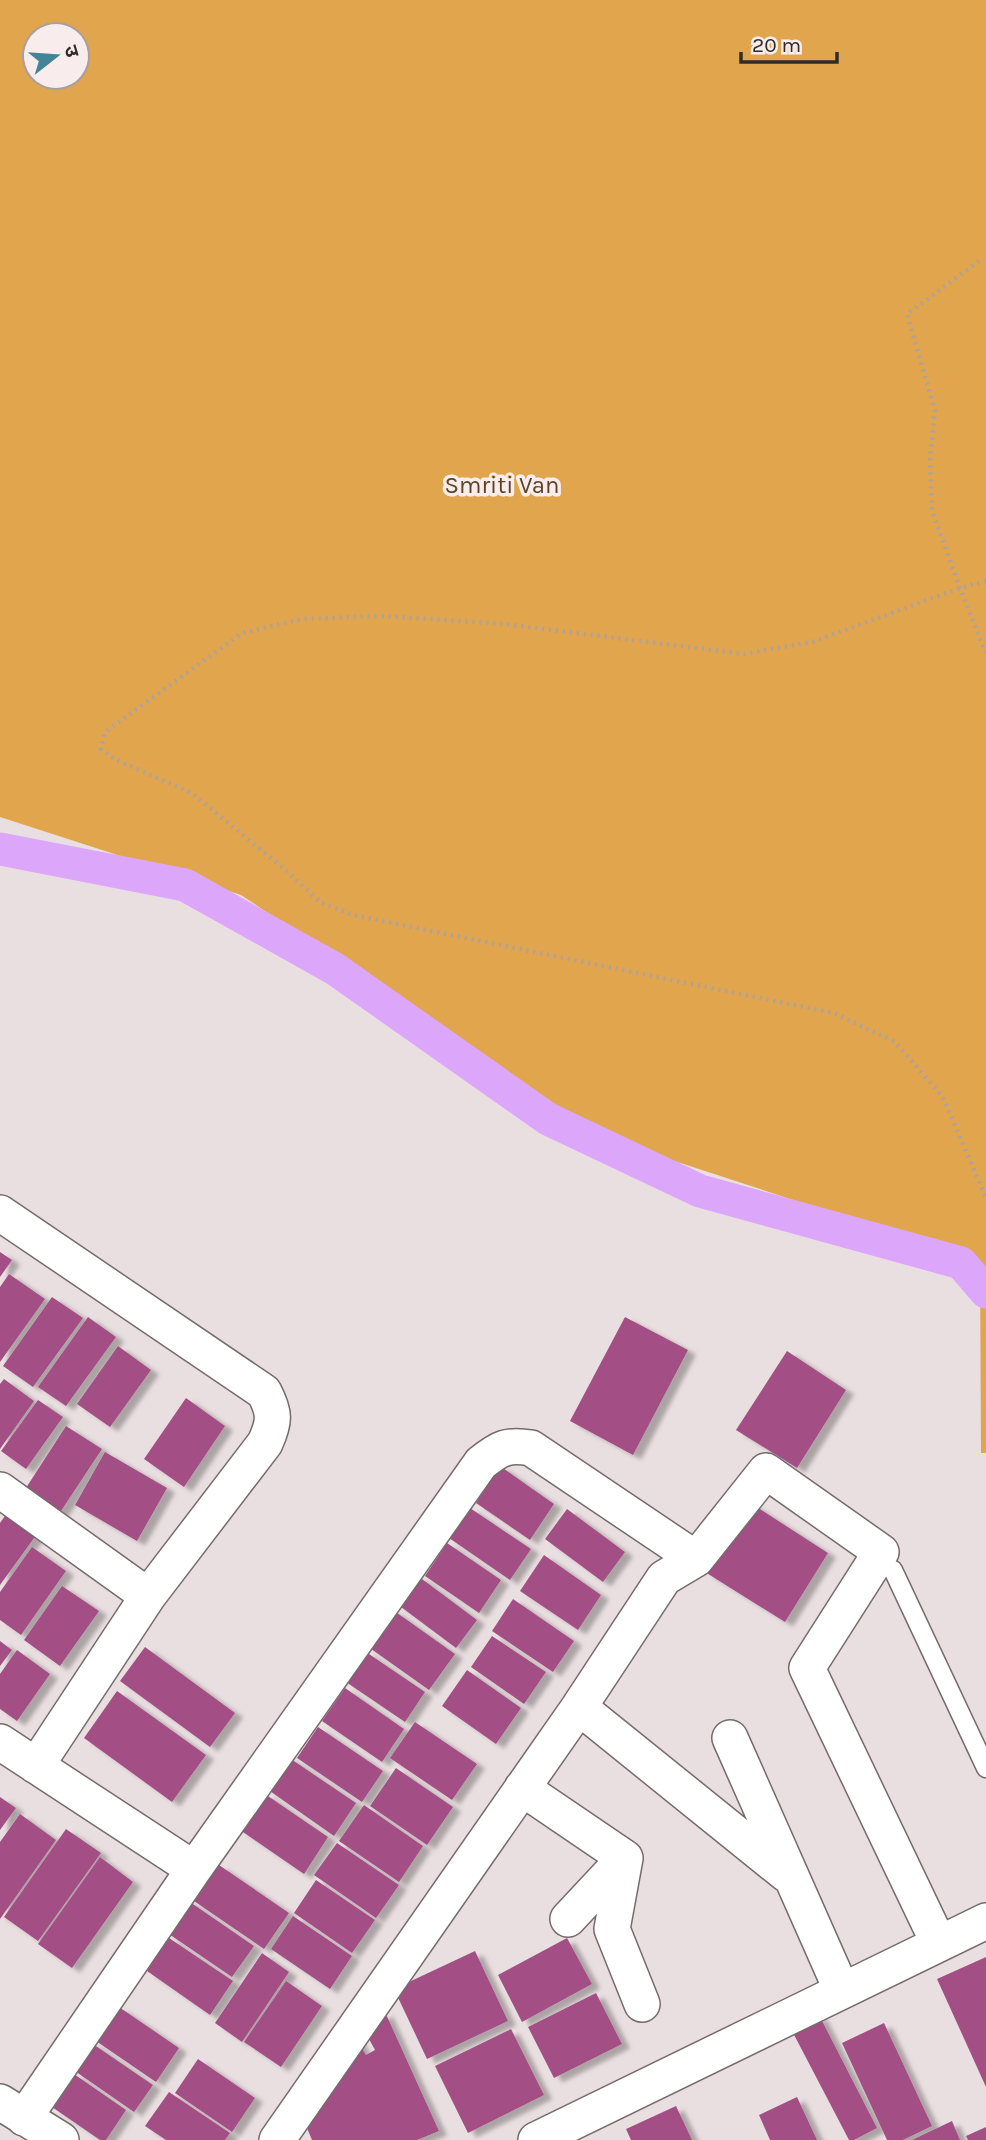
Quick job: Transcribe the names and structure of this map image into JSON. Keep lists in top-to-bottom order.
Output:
{
  "parks": ["Smriti Van"],
  "scale_bar": "20 m",
  "north": "right"
}
